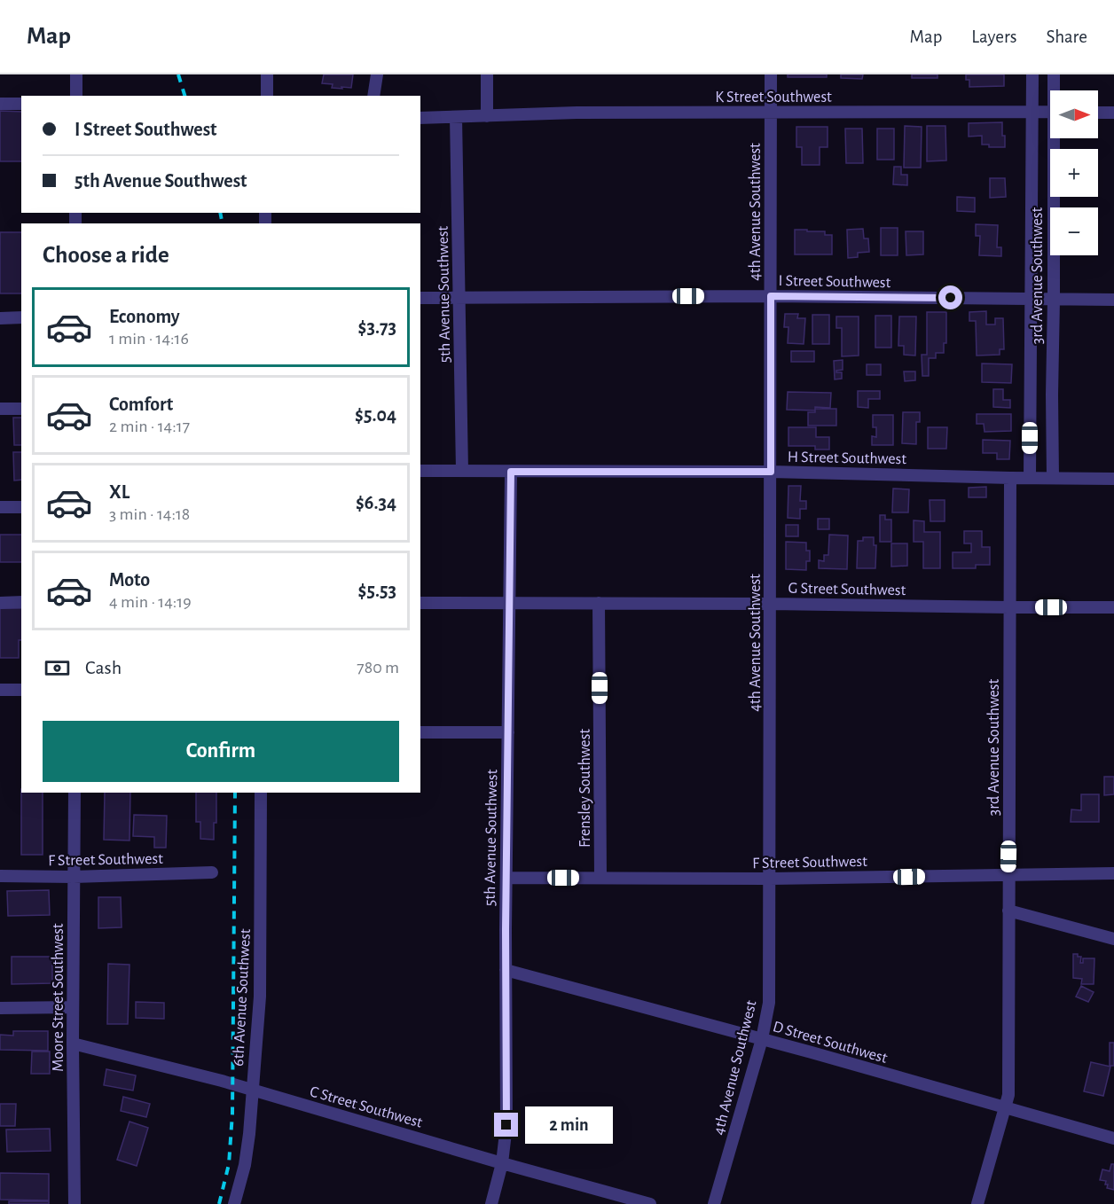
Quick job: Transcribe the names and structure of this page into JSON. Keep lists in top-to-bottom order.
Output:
{
  "streets": {
    "street": [
      "K Street Southwest",
      "4th Avenue Southwest",
      "3rd Avenue Southwest",
      "I Street Southwest",
      "5th Avenue Southwest",
      "H Street Southwest",
      "G Street Southwest",
      "Frensley Southwest",
      "F Street Southwest",
      "Moore Street Southwest",
      "6th Avenue Southwest",
      "D Street Southwest",
      "C Street Southwest"
    ]
  },
  "crossings": [
    ["K Street Southwest", "4th Avenue Southwest"],
    ["K Street Southwest", "3rd Avenue Southwest"],
    ["K Street Southwest", "5th Avenue Southwest"],
    ["4th Avenue Southwest", "I Street Southwest"],
    ["4th Avenue Southwest", "H Street Southwest"],
    ["4th Avenue Southwest", "G Street Southwest"],
    ["4th Avenue Southwest", "F Street Southwest"],
    ["4th Avenue Southwest", "D Street Southwest"],
    ["3rd Avenue Southwest", "I Street Southwest"],
    ["3rd Avenue Southwest", "H Street Southwest"],
    ["3rd Avenue Southwest", "G Street Southwest"],
    ["3rd Avenue Southwest", "F Street Southwest"],
    ["3rd Avenue Southwest", "D Street Southwest"],
    ["I Street Southwest", "5th Avenue Southwest"],
    ["5th Avenue Southwest", "H Street Southwest"],
    ["5th Avenue Southwest", "G Street Southwest"],
    ["5th Avenue Southwest", "F Street Southwest"],
    ["5th Avenue Southwest", "D Street Southwest"],
    ["5th Avenue Southwest", "C Street Southwest"],
    ["G Street Southwest", "Frensley Southwest"],
    ["Frensley Southwest", "F Street Southwest"],
    ["F Street Southwest", "Moore Street Southwest"],
    ["Moore Street Southwest", "C Street Southwest"],
    ["6th Avenue Southwest", "C Street Southwest"]
  ],
  "north": "right",
  "page": {
    "header": "Map",
    "nav": ["Map", "Layers", "Share"],
    "map_buttons": ["+", "−"],
    "banner": ["I Street Southwest", "5th Avenue Southwest"],
    "heading": "Choose a ride",
    "list": [
      {
        "name": "Economy",
        "note": "1 min · 14:16",
        "value": "$3.73"
      },
      {
        "name": "Comfort",
        "note": "2 min · 14:17",
        "value": "$5.04"
      },
      {
        "name": "XL",
        "note": "3 min · 14:18",
        "value": "$6.34"
      },
      {
        "name": "Moto",
        "note": "4 min · 14:19",
        "value": "$5.53"
      }
    ],
    "pay": ["Cash", "780 m"],
    "buttons": "Confirm",
    "bubble": "2 min"
  }
}
